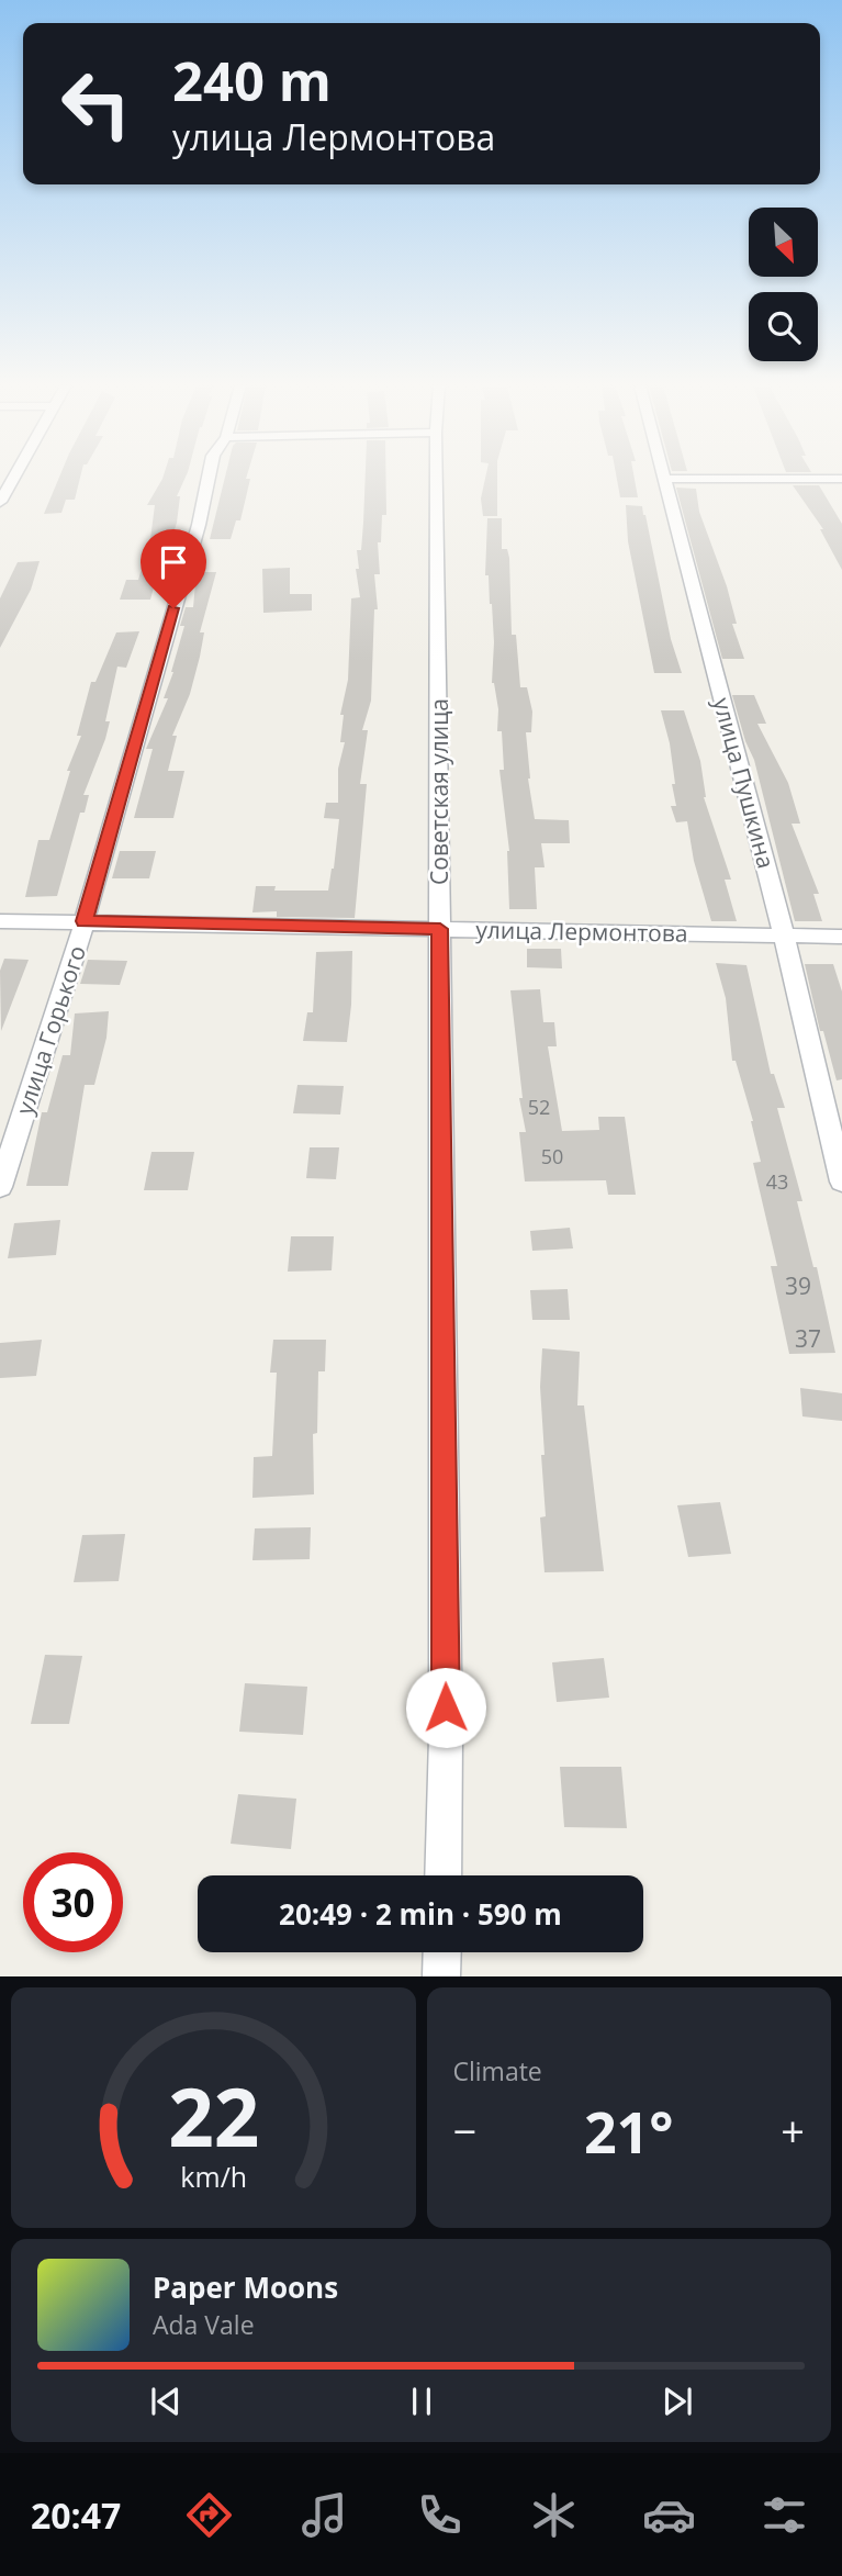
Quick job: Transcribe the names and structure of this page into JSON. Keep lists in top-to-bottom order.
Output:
{
  "streets": {
    "street": [
      "улица Пушкина",
      "Советская улица",
      "улица Лермонтова",
      "улица Горького"
    ]
  },
  "crossings": [
    ["улица Пушкина", "улица Лермонтова"],
    ["Советская улица", "улица Лермонтова"],
    ["улица Лермонтова", "улица Горького"]
  ],
  "house_numbers": [
    "52",
    "50",
    "43",
    "39",
    "37"
  ],
  "north": "bottom right",
  "page": {
    "turn": ["240 m", "улица Лермонтова"],
    "limit": "30",
    "trip": "20:49 · 2 min · 590 m",
    "tile": "Climate",
    "heat": ["−", "21°", "+"],
    "song": ["Paper Moons", "Ada Vale"],
    "tabs": "20:47",
    "gauge": ["22", "km/h"]
  }
}
